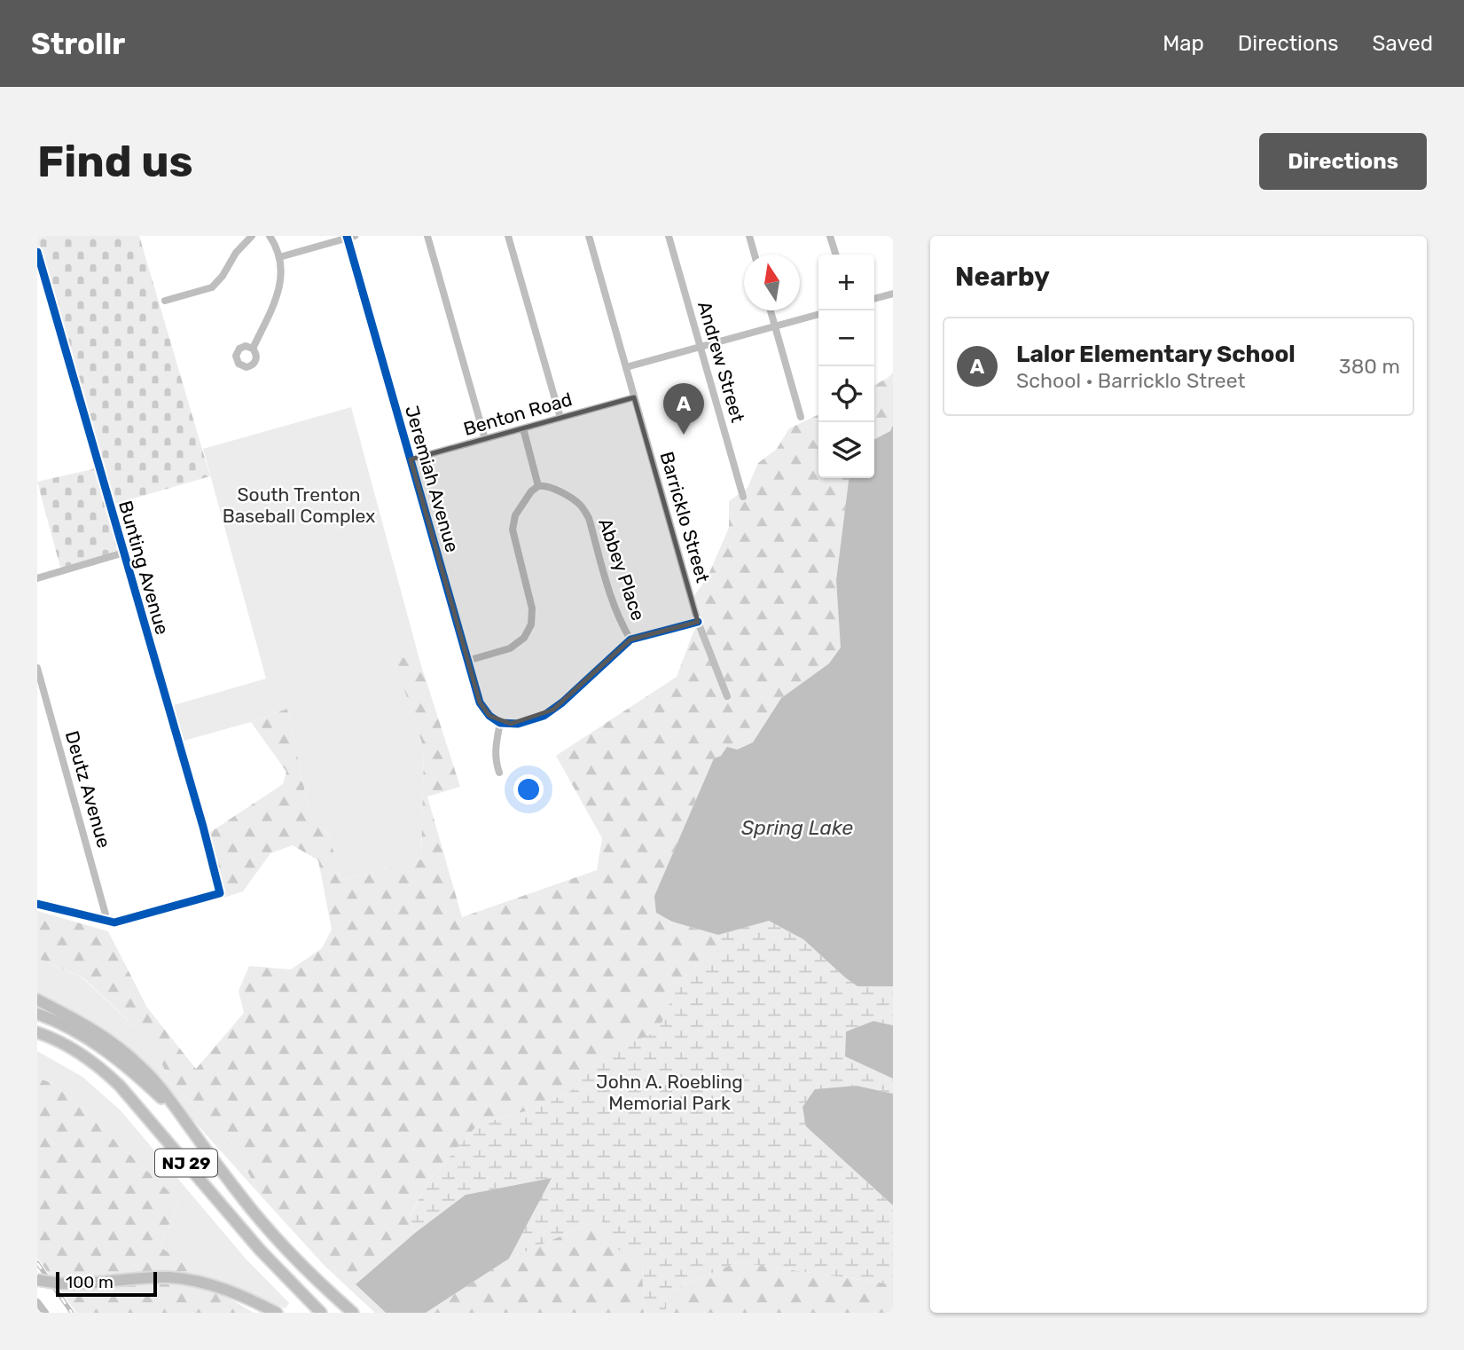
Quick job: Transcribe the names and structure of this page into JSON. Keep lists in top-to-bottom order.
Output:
{
  "streets": {
    "highway": ["NJ 29"],
    "street": [
      "Andrew Street",
      "Benton Road",
      "Jeremiah Avenue",
      "Barricklo Street",
      "Bunting Avenue",
      "Abbey Place",
      "Deutz Avenue"
    ]
  },
  "crossings": [
    ["Benton Road", "Jeremiah Avenue"],
    ["Benton Road", "Barricklo Street"],
    ["Bunting Avenue", "Deutz Avenue"]
  ],
  "water": ["Spring Lake"],
  "parks": ["South Trenton Baseball Complex", "John A. Roebling Memorial Park"],
  "scale_bar": "100 m",
  "north": "top",
  "page": {
    "header": "Strollr",
    "nav": ["Map", "Directions", "Saved"],
    "buttons": "Directions",
    "title": "Find us",
    "heading": "Nearby",
    "map_buttons": ["+", "−"],
    "list": [
      {
        "mark": "A",
        "name": "Lalor Elementary School",
        "note": "School · Barricklo Street",
        "value": "380 m"
      }
    ],
    "pins": "A",
    "scale": "100 m"
  }
}
